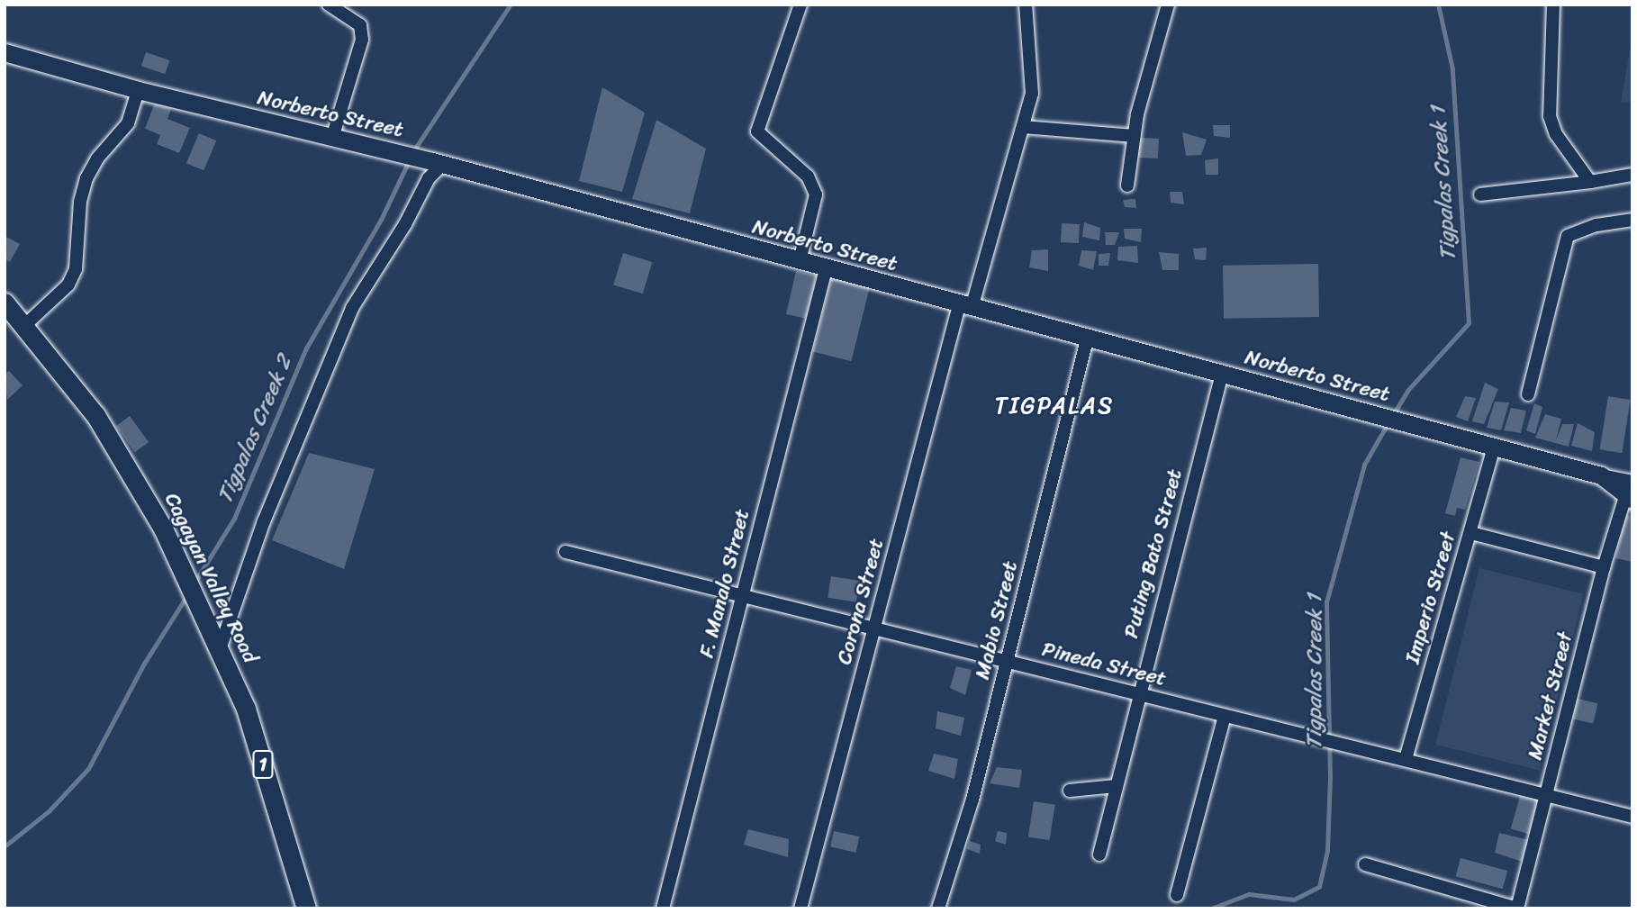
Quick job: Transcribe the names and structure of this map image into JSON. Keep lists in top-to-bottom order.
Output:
{
  "streets": {
    "highway": ["Cagayan Valley Road", "1"],
    "main road": ["Norberto Street"],
    "street": [
      "Puting Bato Street",
      "F. Manalo Street",
      "Imperio Street",
      "Corona Street",
      "Mabio Street",
      "Pineda Street",
      "Market Street"
    ]
  },
  "crossings": [
    ["Norberto Street", "Puting Bato Street"],
    ["Norberto Street", "F. Manalo Street"],
    ["Norberto Street", "Imperio Street"],
    ["Norberto Street", "Corona Street"],
    ["Norberto Street", "Mabio Street"],
    ["Norberto Street", "Market Street"],
    ["Puting Bato Street", "Pineda Street"],
    ["F. Manalo Street", "Pineda Street"],
    ["Imperio Street", "Pineda Street"],
    ["Corona Street", "Pineda Street"],
    ["Mabio Street", "Pineda Street"],
    ["Pineda Street", "Market Street"]
  ],
  "districts": ["TIGPALAS"],
  "water": ["Tigpalas Creek 1", "Tigpalas Creek 2"]
}
